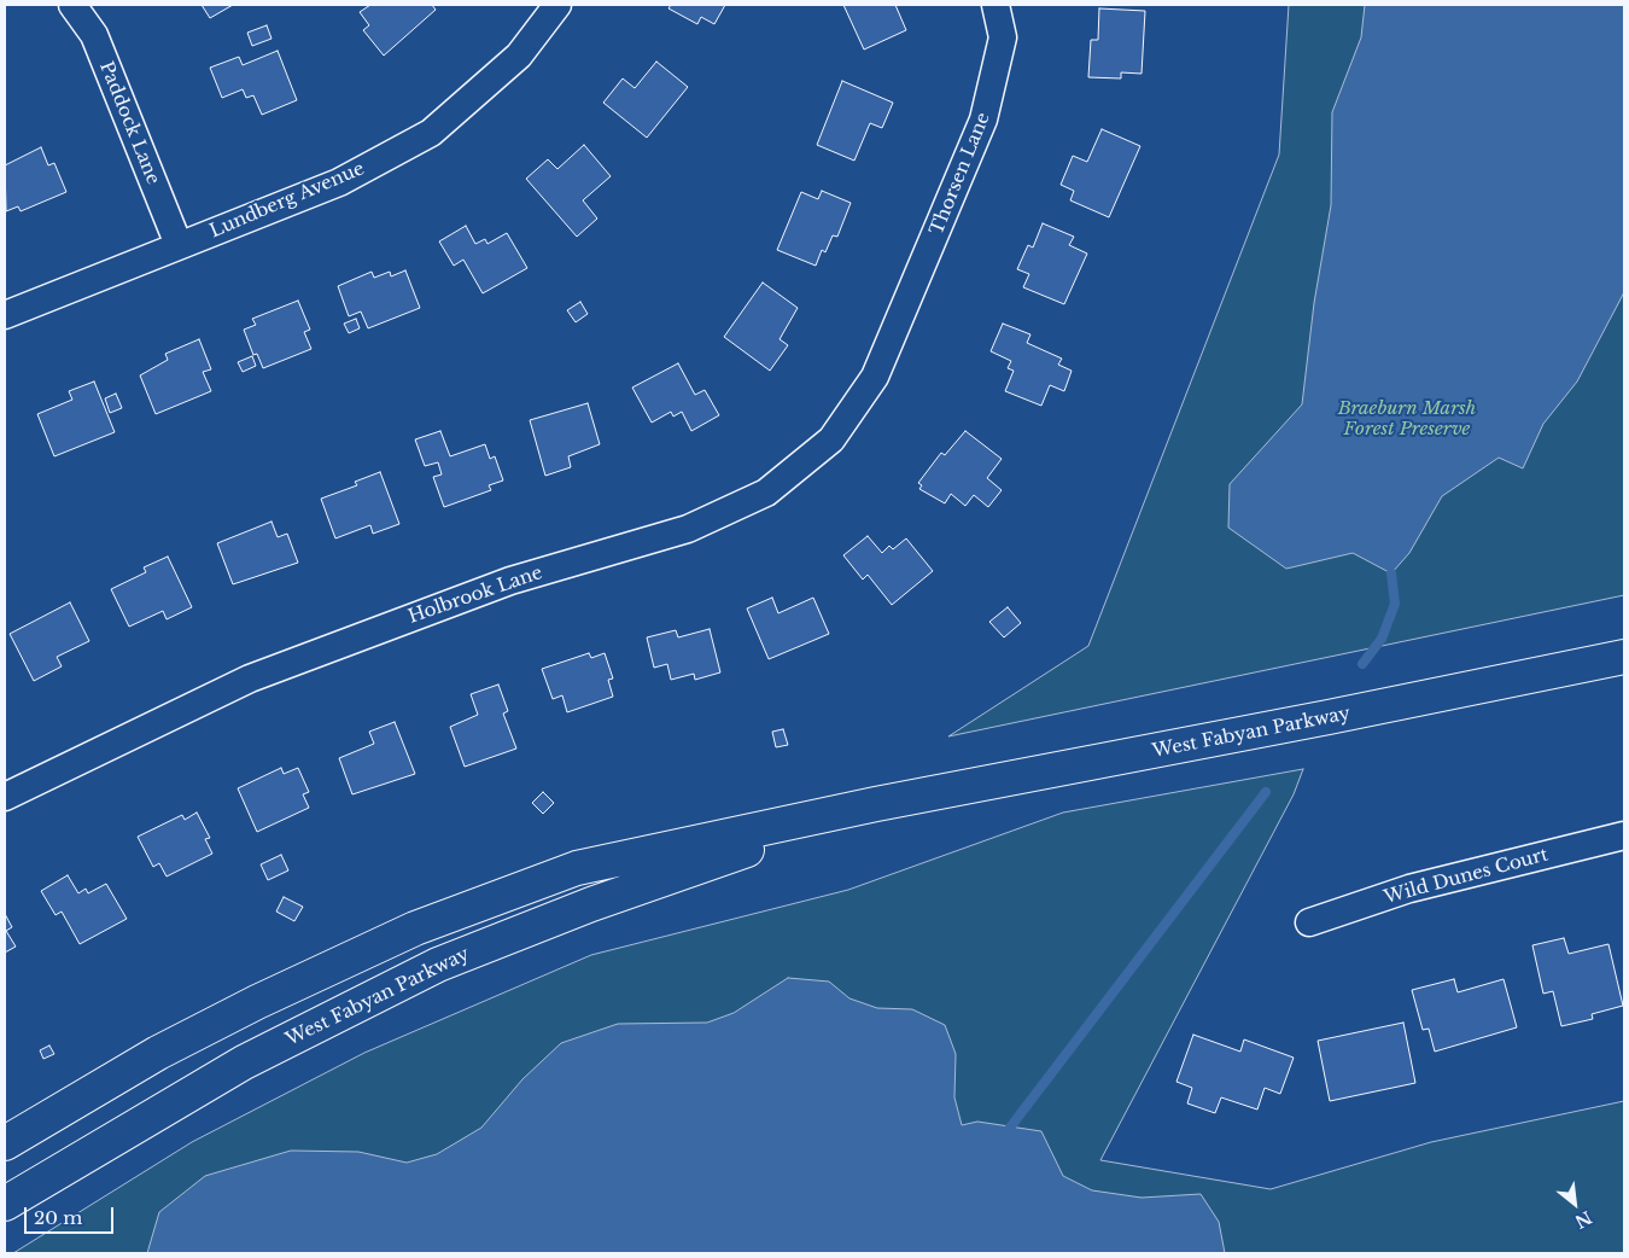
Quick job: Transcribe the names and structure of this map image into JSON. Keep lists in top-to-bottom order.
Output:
{
  "streets": {
    "main road": ["West Fabyan Parkway"],
    "street": [
      "Paddock Lane",
      "Thorsen Lane",
      "Lundberg Avenue",
      "Holbrook Lane",
      "Wild Dunes Court"
    ]
  },
  "crossings": [
    ["Paddock Lane", "Lundberg Avenue"],
    ["Thorsen Lane", "Holbrook Lane"]
  ],
  "parks": ["Braeburn Marsh Forest Preserve"],
  "scale_bar": "20 m",
  "north": "bottom right"
}
